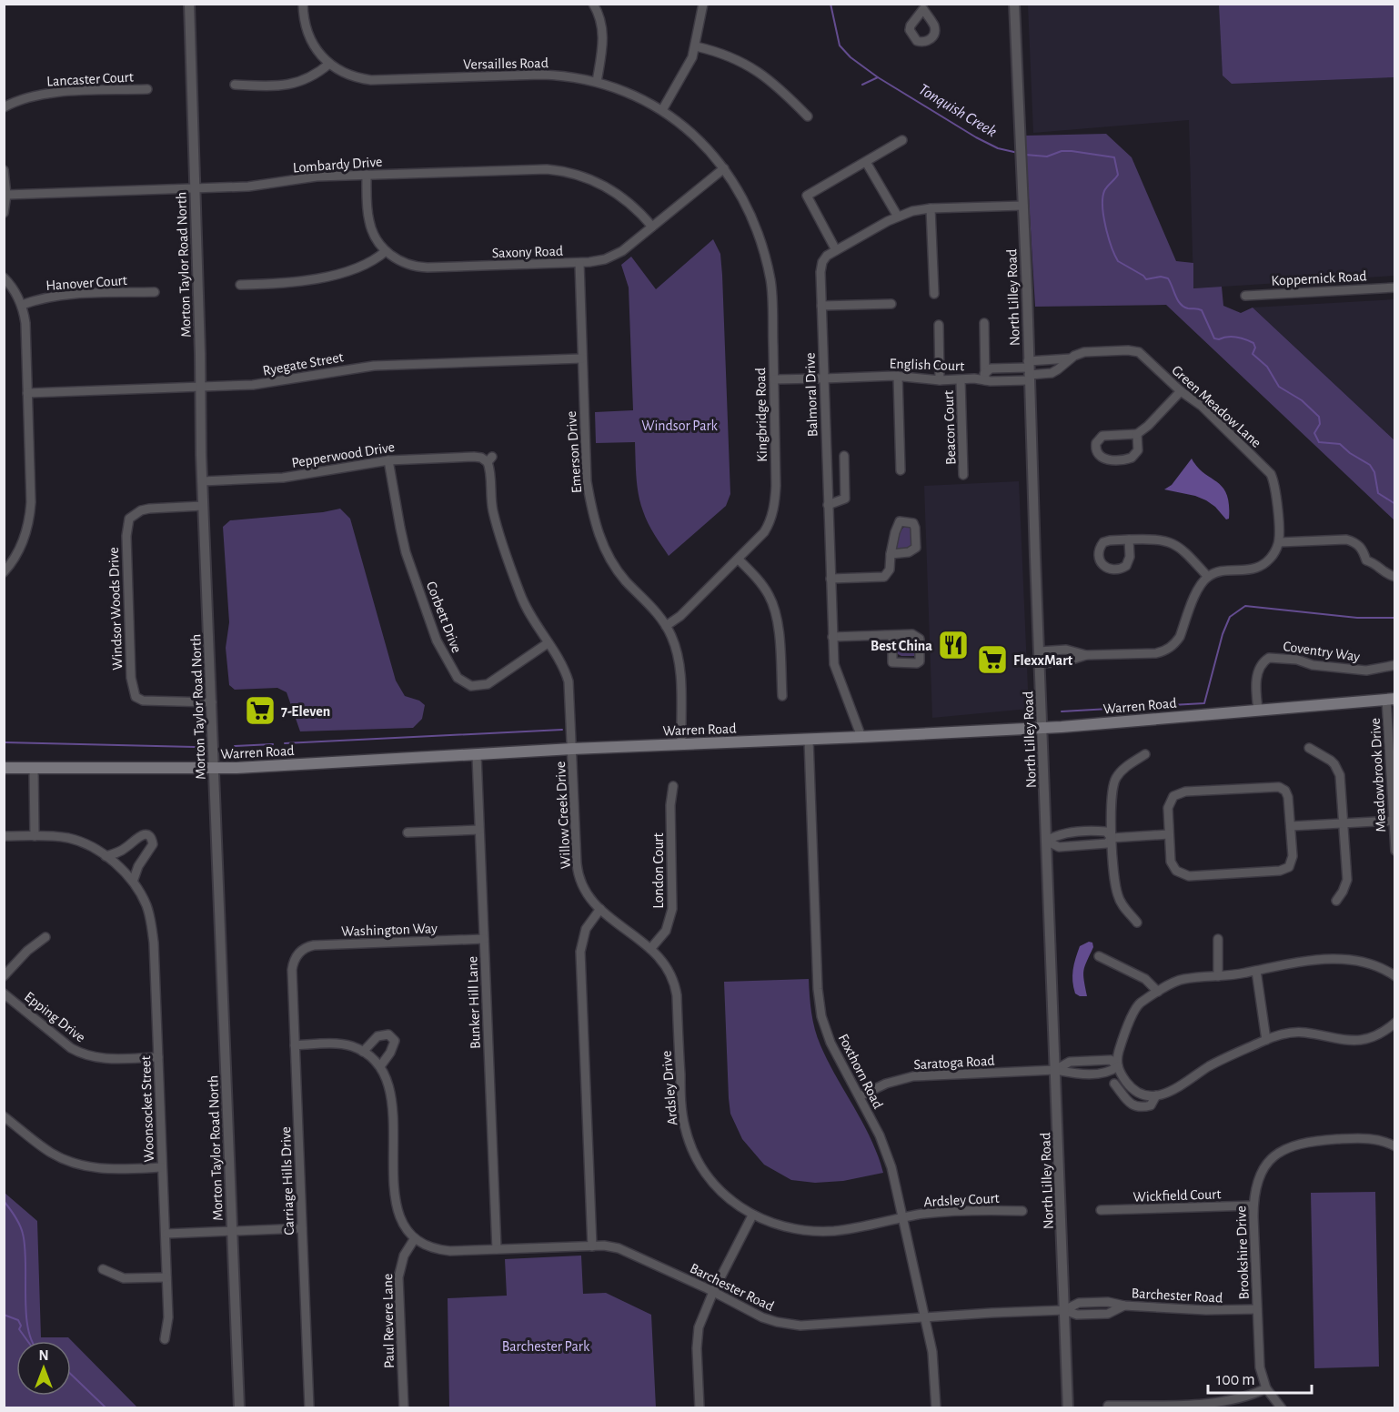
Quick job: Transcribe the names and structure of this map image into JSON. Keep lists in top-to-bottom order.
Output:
{
  "streets": {
    "main road": ["Warren Road"],
    "street": [
      "Versailles Road",
      "Lancaster Court",
      "Lombardy Drive",
      "Saxony Road",
      "Morton Taylor Road North",
      "Koppernick Road",
      "Hanover Court",
      "North Lilley Road",
      "Ryegate Street",
      "English Court",
      "Balmoral Drive",
      "Green Meadow Lane",
      "Kingbridge Road",
      "Beacon Court",
      "Emerson Drive",
      "Pepperwood Drive",
      "Windsor Woods Drive",
      "Corbett Drive",
      "Coventry Way",
      "Meadowbrook Drive",
      "Willow Creek Drive",
      "London Court",
      "Washington Way",
      "Bunker Hill Lane",
      "Epping Drive",
      "Saratoga Road",
      "Foxthorn Road",
      "Ardsley Drive",
      "Woonsocket Street",
      "Carriage Hills Drive",
      "Wickfield Court",
      "Ardsley Court",
      "Brookshire Drive",
      "Barchester Road",
      "Paul Revere Lane"
    ]
  },
  "crossings": [
    ["Versailles Road", "Saxony Road"],
    ["Versailles Road", "Kingbridge Road"],
    ["Lombardy Drive", "Saxony Road"],
    ["Lombardy Drive", "Morton Taylor Road North"],
    ["Saxony Road", "Kingbridge Road"],
    ["Saxony Road", "Emerson Drive"],
    ["Morton Taylor Road North", "Ryegate Street"],
    ["Morton Taylor Road North", "Pepperwood Drive"],
    ["Morton Taylor Road North", "Windsor Woods Drive"],
    ["Morton Taylor Road North", "Warren Road"],
    ["North Lilley Road", "English Court"],
    ["North Lilley Road", "Balmoral Drive"],
    ["North Lilley Road", "Green Meadow Lane"],
    ["North Lilley Road", "Warren Road"],
    ["North Lilley Road", "Saratoga Road"],
    ["North Lilley Road", "Barchester Road"],
    ["Ryegate Street", "Emerson Drive"],
    ["English Court", "Balmoral Drive"],
    ["English Court", "Green Meadow Lane"],
    ["English Court", "Kingbridge Road"],
    ["English Court", "Beacon Court"],
    ["Balmoral Drive", "Warren Road"],
    ["Kingbridge Road", "Emerson Drive"],
    ["Emerson Drive", "Warren Road"],
    ["Pepperwood Drive", "Corbett Drive"],
    ["Pepperwood Drive", "Willow Creek Drive"],
    ["Corbett Drive", "Willow Creek Drive"],
    ["Coventry Way", "Warren Road"],
    ["Warren Road", "Meadowbrook Drive"],
    ["Warren Road", "Willow Creek Drive"],
    ["Warren Road", "Bunker Hill Lane"],
    ["Warren Road", "Foxthorn Road"],
    ["Willow Creek Drive", "Ardsley Drive"],
    ["London Court", "Ardsley Drive"],
    ["Washington Way", "Bunker Hill Lane"],
    ["Washington Way", "Carriage Hills Drive"],
    ["Bunker Hill Lane", "Barchester Road"],
    ["Epping Drive", "Woonsocket Street"],
    ["Saratoga Road", "Foxthorn Road"],
    ["Foxthorn Road", "Ardsley Drive"],
    ["Foxthorn Road", "Ardsley Court"],
    ["Foxthorn Road", "Barchester Road"],
    ["Ardsley Drive", "Ardsley Court"],
    ["Wickfield Court", "Brookshire Drive"],
    ["Brookshire Drive", "Barchester Road"],
    ["Barchester Road", "Paul Revere Lane"]
  ],
  "water": ["Tonquish Creek"],
  "parks": ["Windsor Park", "Barchester Park"],
  "places": {
    "restaurant": ["Best China"],
    "supermarket": ["FlexxMart", "7-Eleven"]
  },
  "scale_bar": "100 m",
  "north": "top"
}
